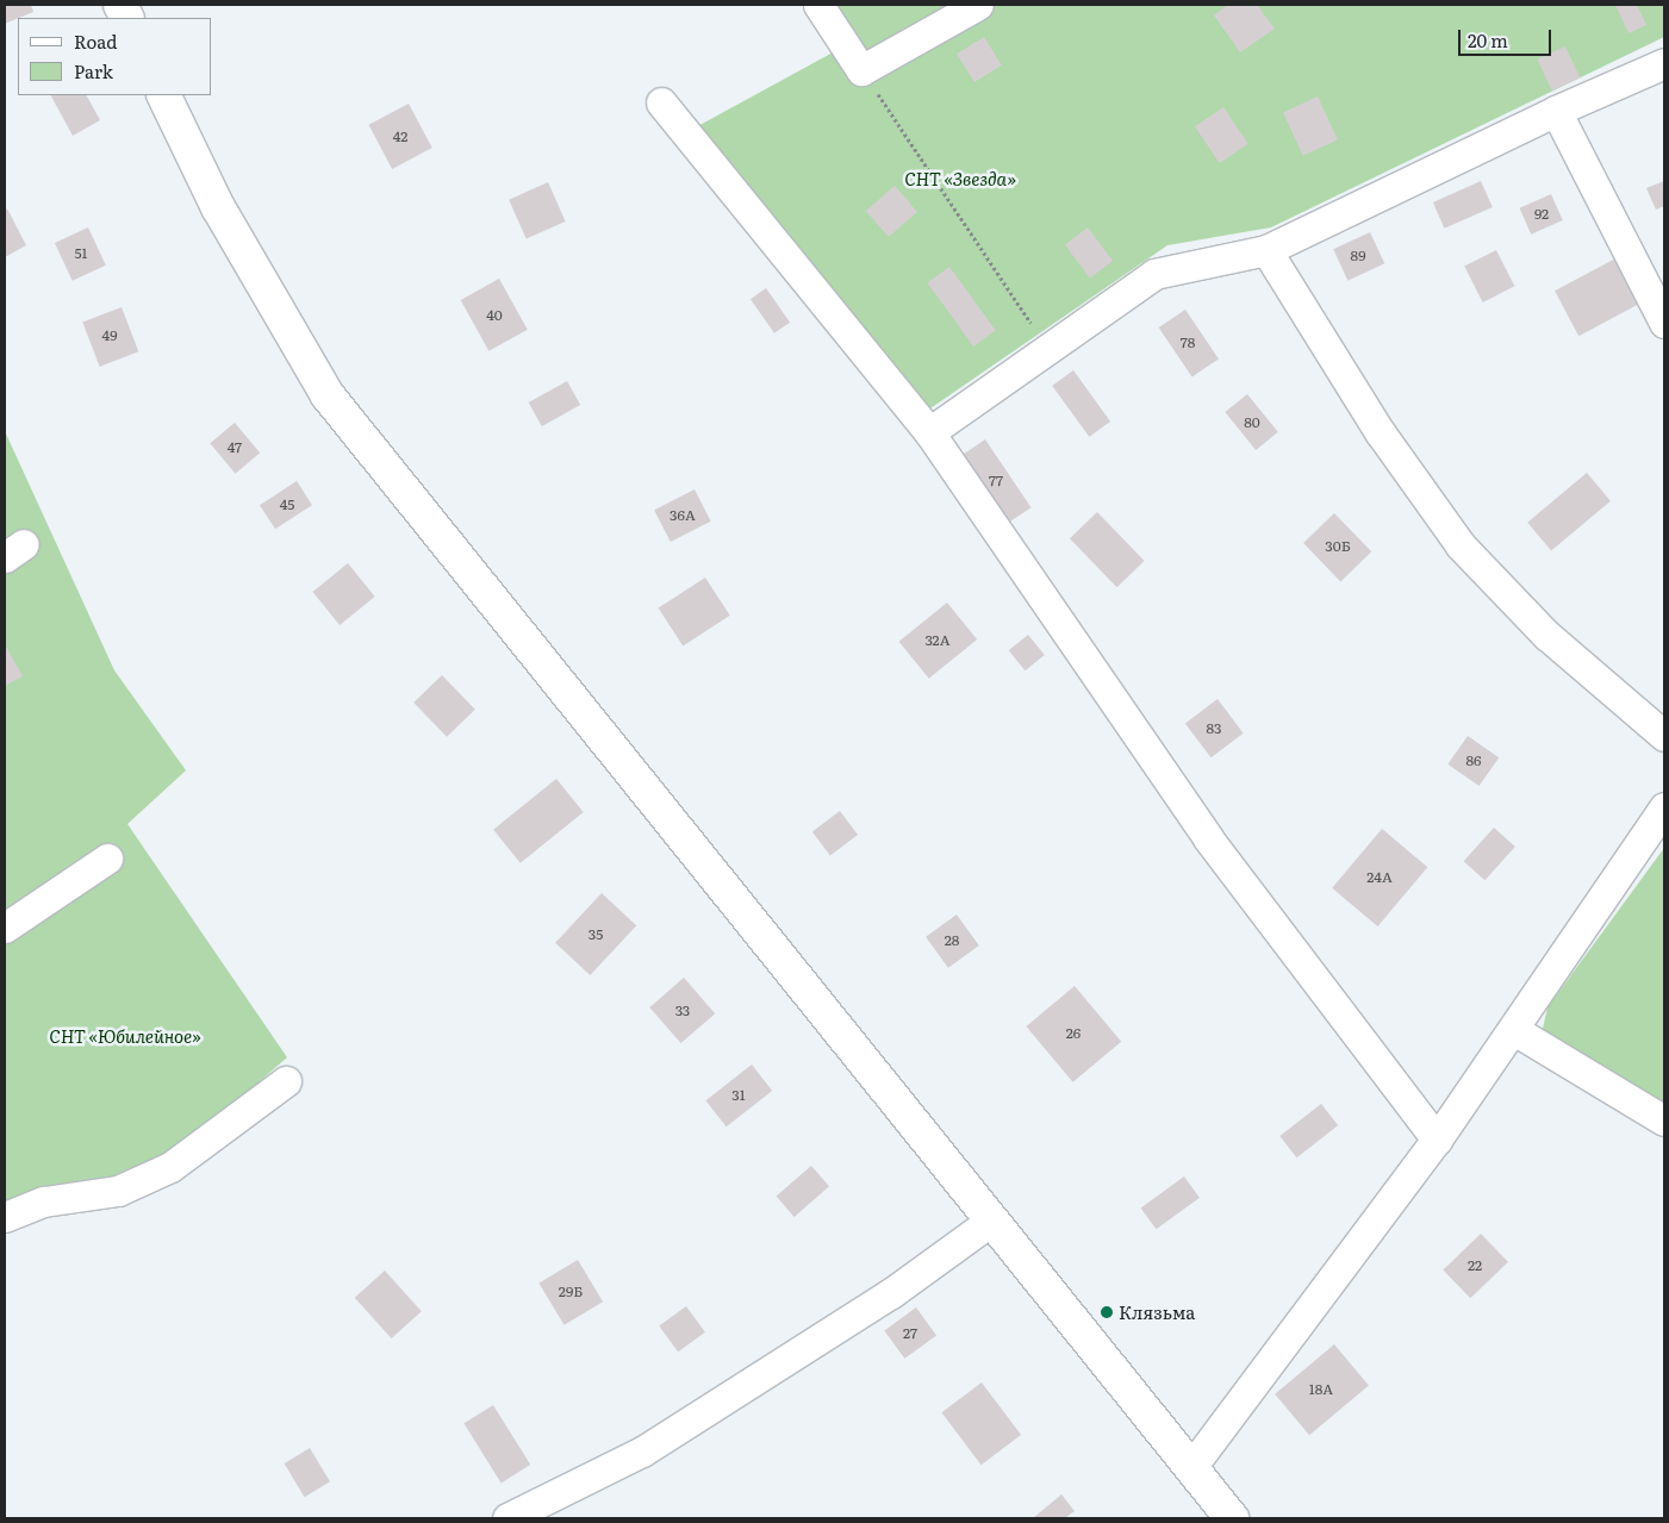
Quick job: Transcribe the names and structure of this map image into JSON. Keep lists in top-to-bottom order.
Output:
{
  "parks": ["СНТ «Звезда»", "СНТ «Юбилейное»"],
  "places": ["Клязьма"],
  "house_numbers": [
    "42",
    "92",
    "51",
    "89",
    "40",
    "49",
    "78",
    "80",
    "47",
    "77",
    "45",
    "36А",
    "30Б",
    "32А",
    "83",
    "86",
    "24А",
    "35",
    "28",
    "33",
    "26",
    "31",
    "22",
    "29Б",
    "27",
    "18А"
  ],
  "legend": ["Road", "Park"],
  "scale_bar": "20 m"
}
